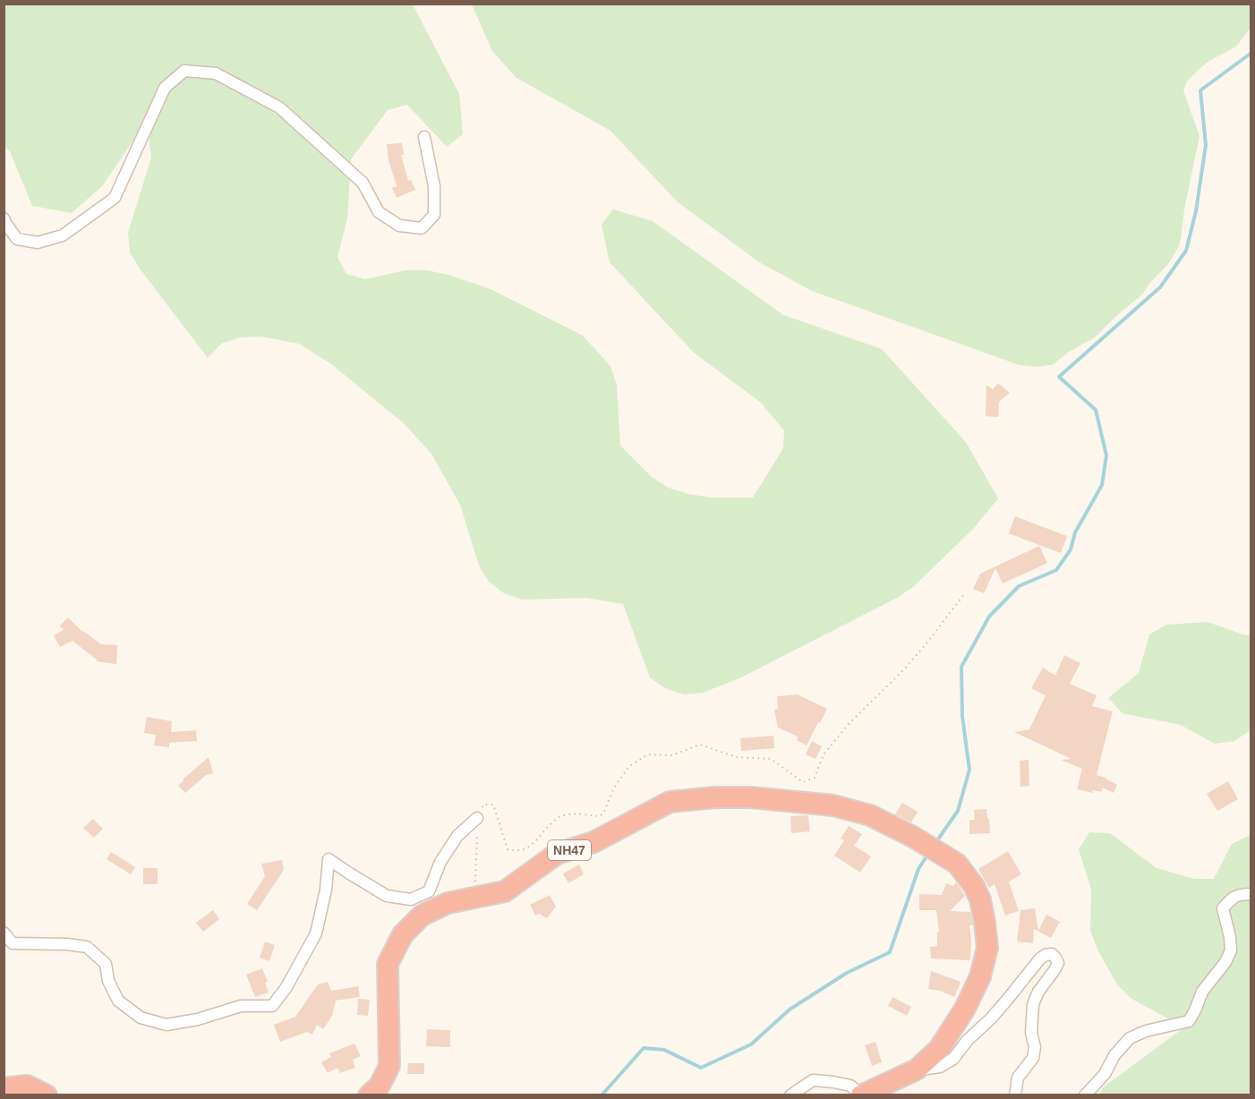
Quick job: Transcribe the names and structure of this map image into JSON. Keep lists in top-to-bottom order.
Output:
{
  "streets": {
    "highway": ["NH47"]
  }
}
